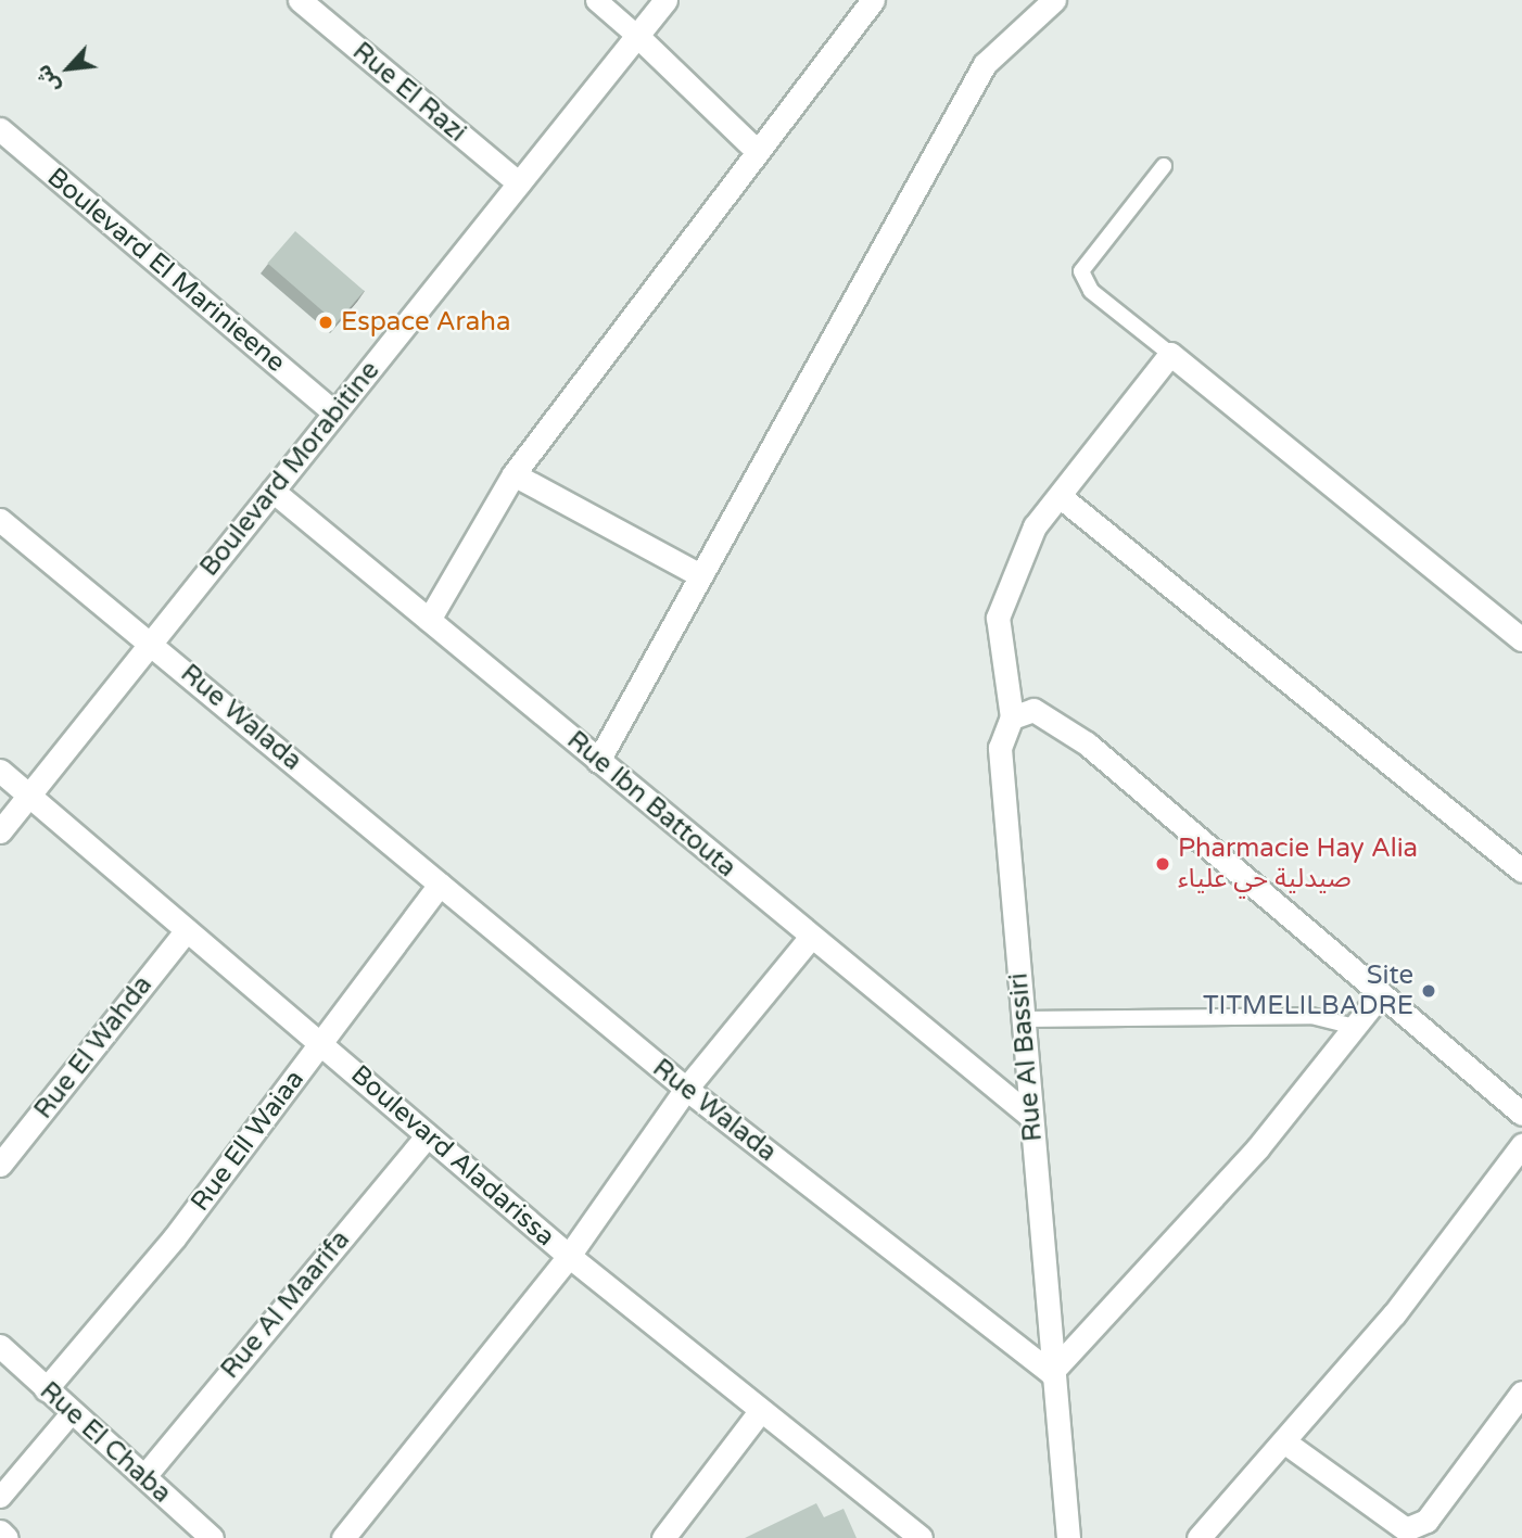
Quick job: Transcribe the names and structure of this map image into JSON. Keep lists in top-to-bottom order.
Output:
{
  "streets": {
    "street": [
      "Rue El Razi",
      "Boulevard El Marinieene",
      "Boulevard Morabitine",
      "Rue Walada",
      "Rue Ibn Battouta",
      "Rue El Wahda",
      "Rue Al Bassiri",
      "Rue Ell Waiaa",
      "Boulevard Aladarissa",
      "Rue Al Maarifa",
      "Rue El Chaba"
    ]
  },
  "crossings": [
    ["Rue El Razi", "Boulevard Morabitine"],
    ["Boulevard El Marinieene", "Boulevard Morabitine"],
    ["Boulevard Morabitine", "Rue Walada"],
    ["Boulevard Morabitine", "Rue Ibn Battouta"],
    ["Boulevard Morabitine", "Boulevard Aladarissa"],
    ["Rue Walada", "Rue Al Bassiri"],
    ["Rue Walada", "Rue Ell Waiaa"],
    ["Rue Ibn Battouta", "Rue Al Bassiri"],
    ["Rue El Wahda", "Boulevard Aladarissa"],
    ["Rue Ell Waiaa", "Boulevard Aladarissa"],
    ["Rue Ell Waiaa", "Rue El Chaba"],
    ["Boulevard Aladarissa", "Rue Al Maarifa"],
    ["Rue Al Maarifa", "Rue El Chaba"]
  ],
  "places": ["Espace Araha", "Pharmacie Hay Alia صيدلية حي علياء", "Site TITMELILBADRE"],
  "north": "bottom left"
}
